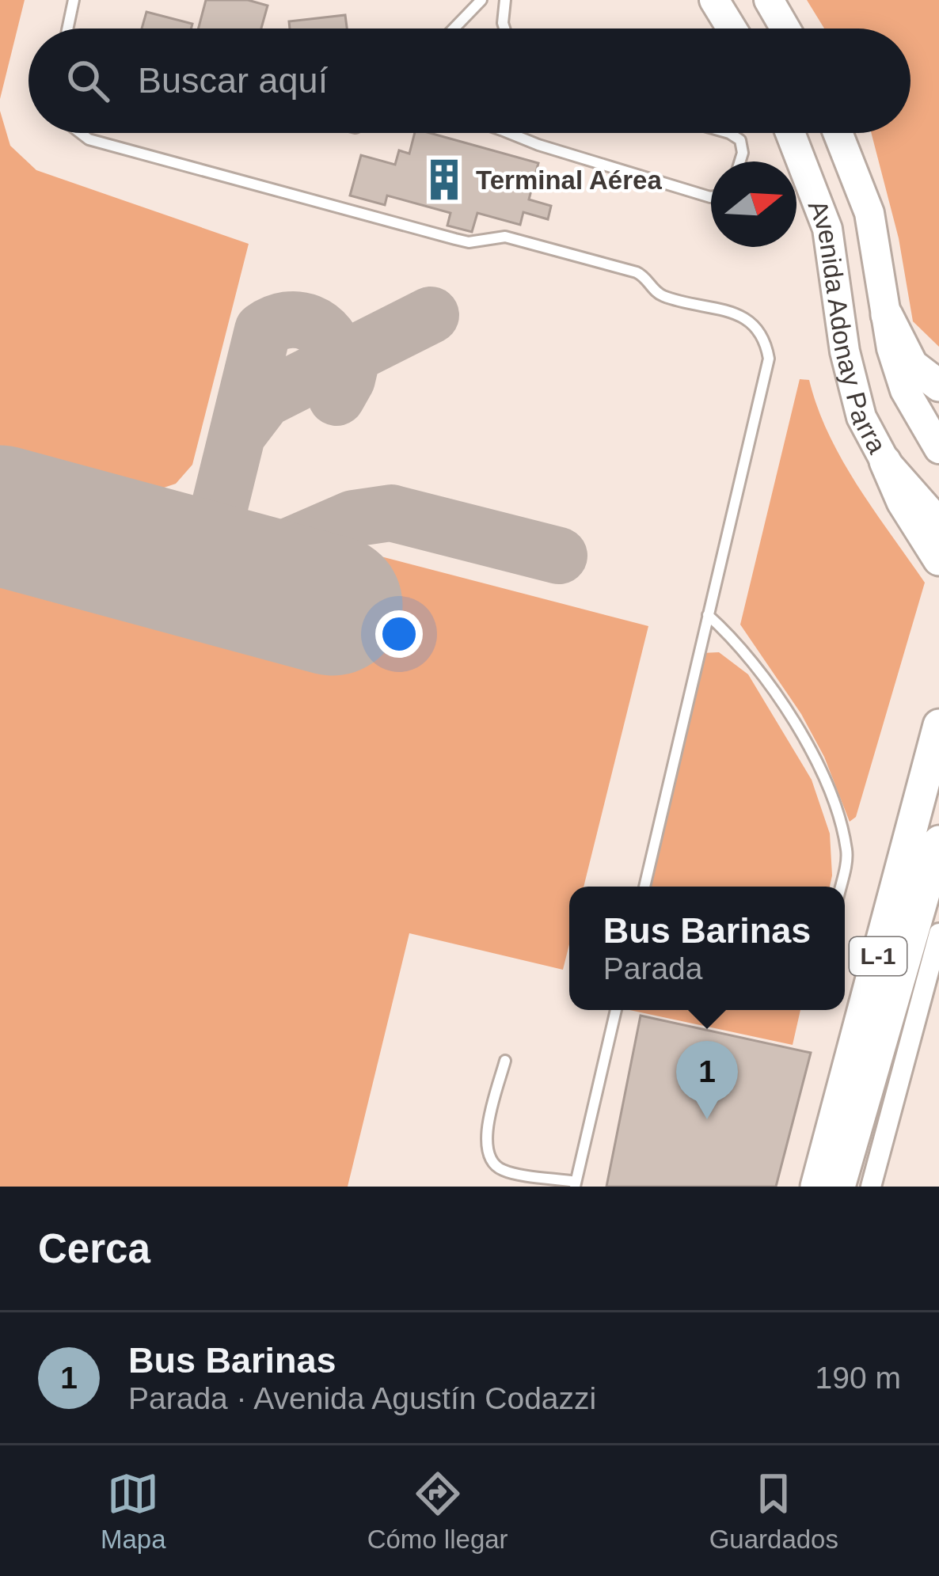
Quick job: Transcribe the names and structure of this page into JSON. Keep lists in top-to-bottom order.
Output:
{
  "streets": {
    "main road": ["L-1"],
    "street": ["Avenida Adonay Parra"]
  },
  "places": {
    "building": ["Terminal Aérea"]
  },
  "north": "right",
  "page": {
    "search": "Buscar aquí",
    "popup": ["Bus Barinas", "Parada"],
    "pins": "1",
    "heading": "Cerca",
    "list": [
      {
        "mark": "1",
        "name": "Bus Barinas",
        "note": "Parada · Avenida Agustín Codazzi",
        "value": "190 m"
      }
    ],
    "nav": ["Mapa", "Cómo llegar", "Guardados"]
  }
}
